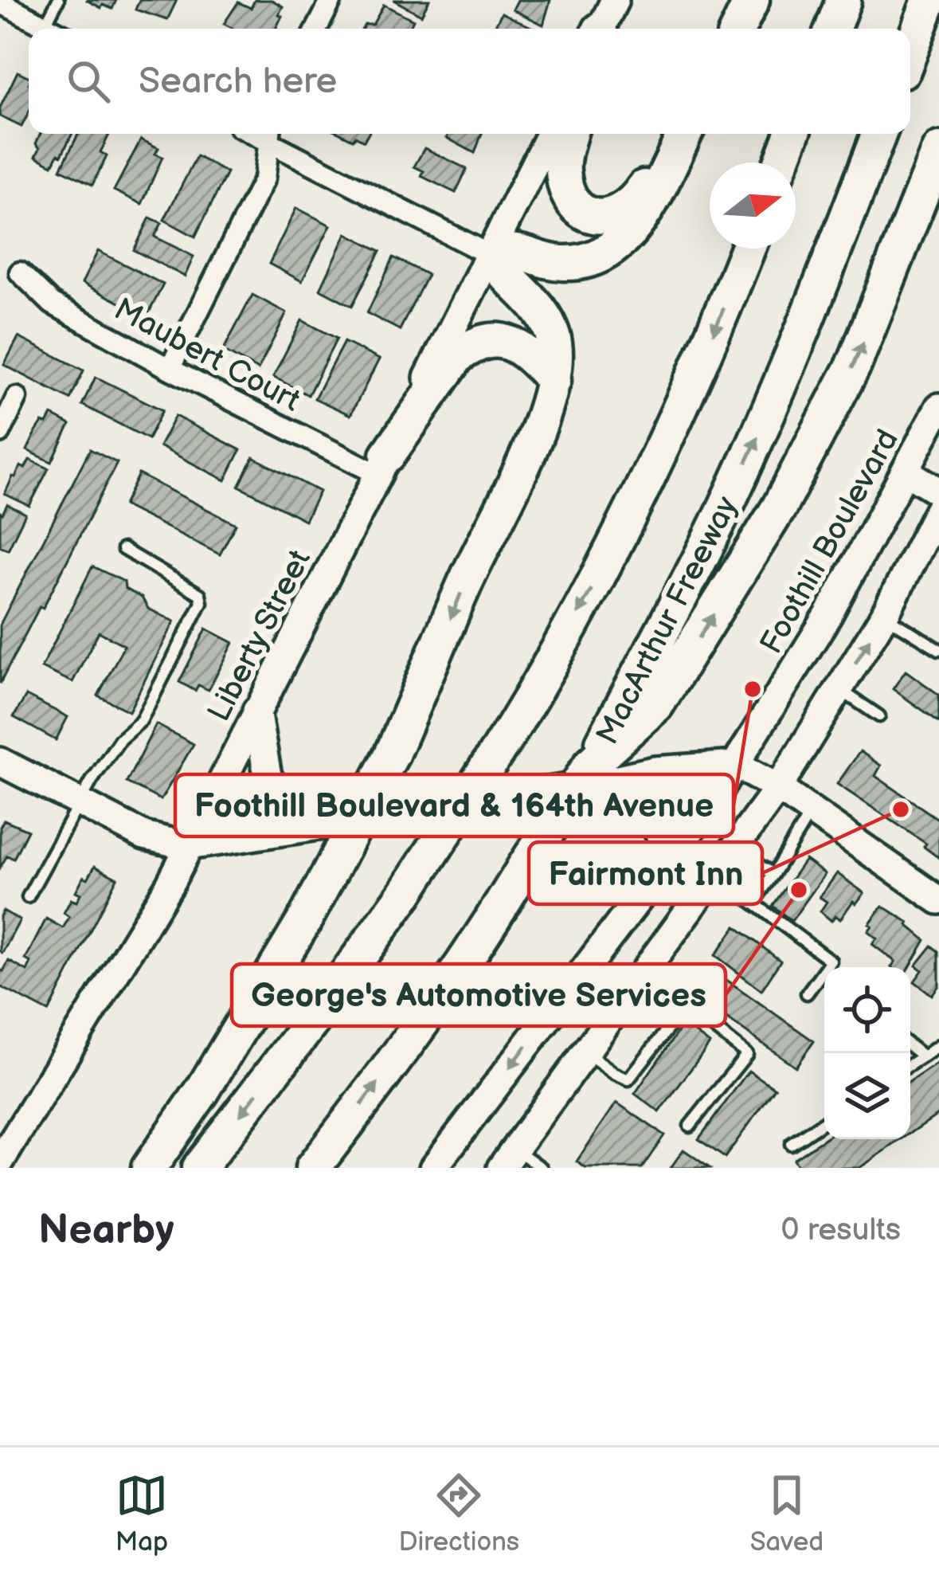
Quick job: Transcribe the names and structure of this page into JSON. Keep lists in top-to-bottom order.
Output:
{
  "streets": {
    "highway": ["MacArthur Freeway"],
    "street": ["Maubert Court", "Foothill Boulevard", "Liberty Street"]
  },
  "crossings": [
    ["Maubert Court", "Liberty Street"]
  ],
  "places": ["Foothill Boulevard & 164th Avenue", "Fairmont Inn", "George's Automotive Services"],
  "north": "right",
  "page": {
    "search": "Search here",
    "heading": ["Nearby", "0 results"],
    "nav": ["Map", "Directions", "Saved"]
  }
}
